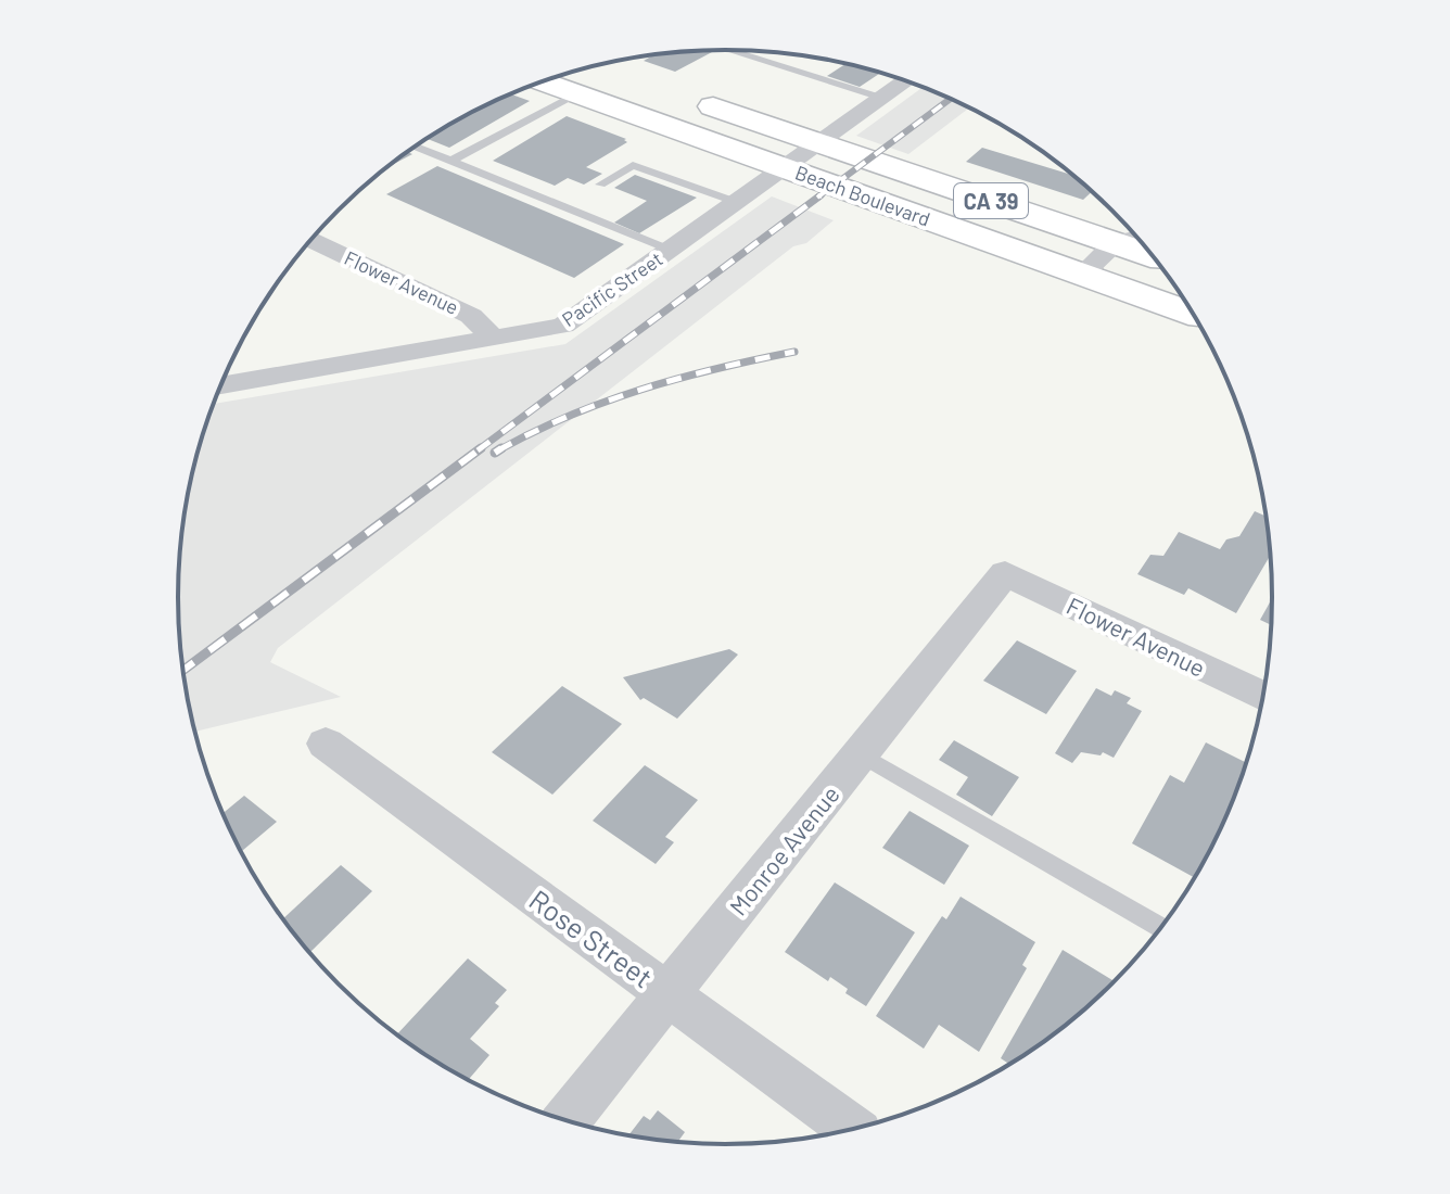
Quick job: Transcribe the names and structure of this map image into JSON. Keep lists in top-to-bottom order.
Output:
{
  "streets": {
    "main road": ["Beach Boulevard", "CA 39"],
    "street": [
      "Flower Avenue",
      "Pacific Street",
      "Monroe Avenue",
      "Rose Street"
    ]
  },
  "crossings": [
    ["Beach Boulevard", "Pacific Street"],
    ["Flower Avenue", "Pacific Street"],
    ["Flower Avenue", "Monroe Avenue"],
    ["Monroe Avenue", "Rose Street"]
  ]
}
